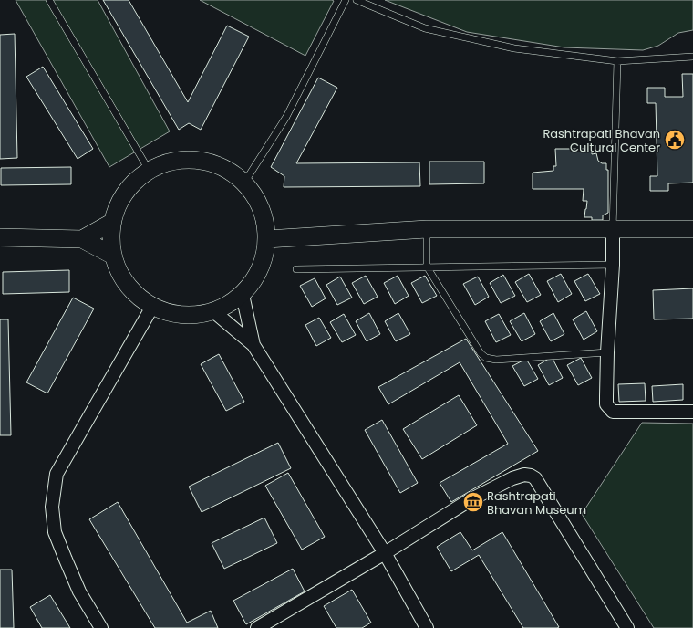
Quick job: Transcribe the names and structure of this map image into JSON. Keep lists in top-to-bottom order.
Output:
{
  "places": {
    "public building": ["Rashtrapati Bhavan Cultural Center"],
    "museum": ["Rashtrapati Bhavan Museum"]
  }
}
